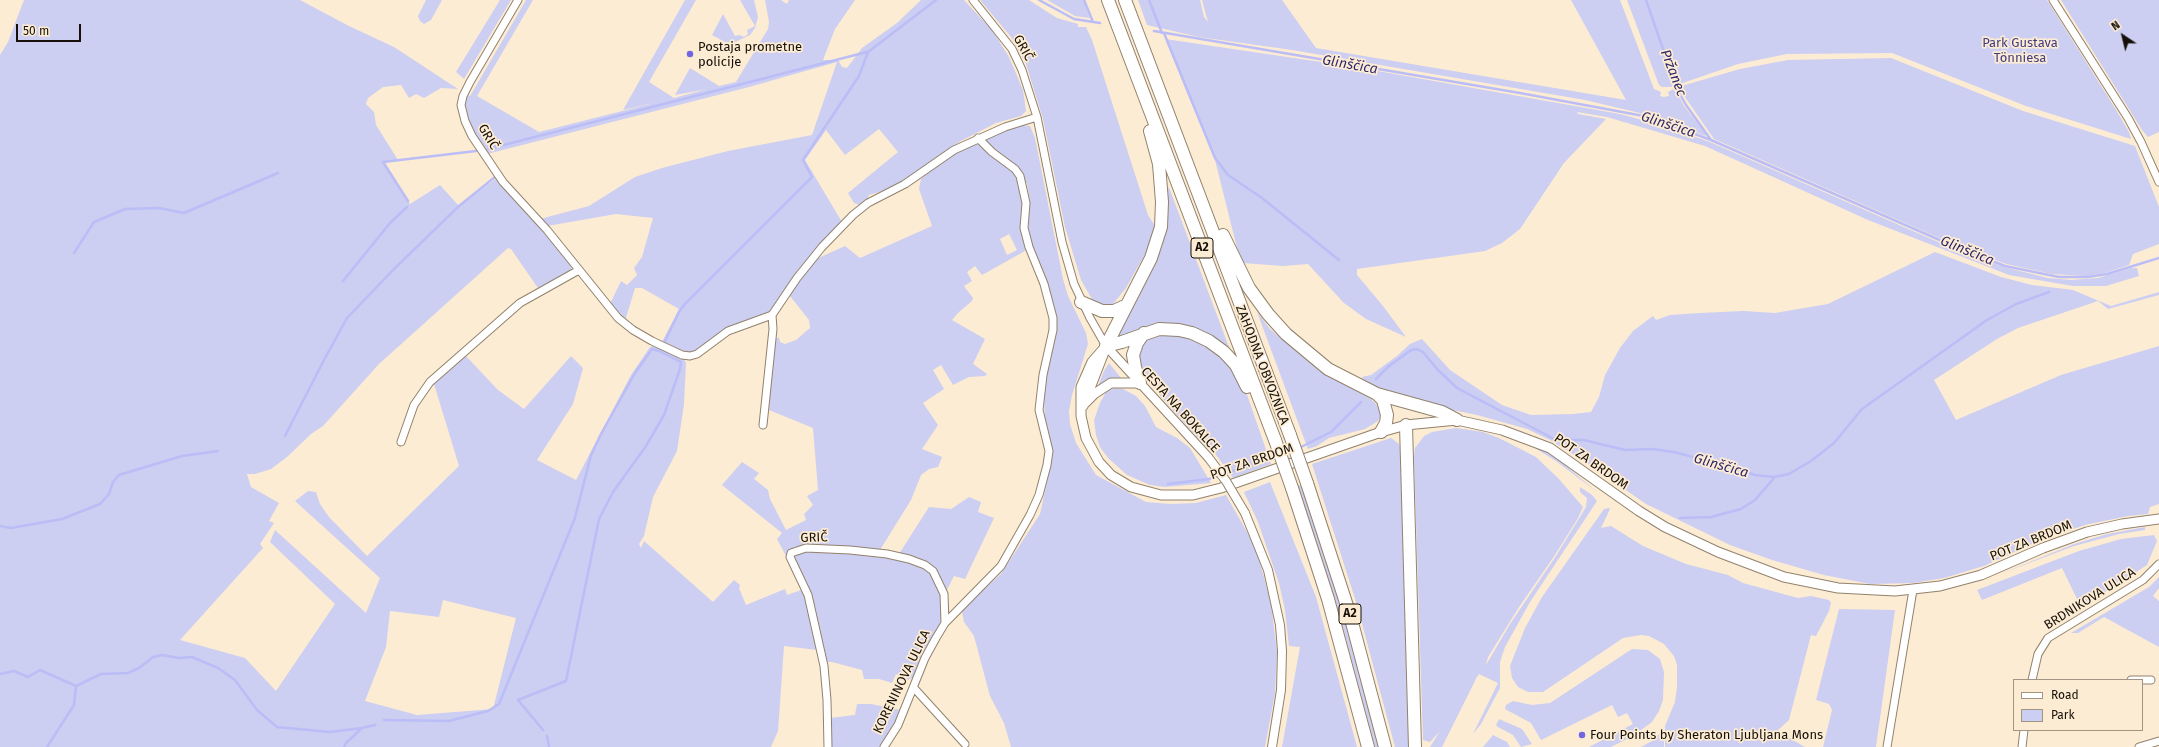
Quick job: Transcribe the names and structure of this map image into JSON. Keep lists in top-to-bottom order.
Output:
{
  "streets": {
    "highway": ["A2", "ZAHODNA OBVOZNICA"],
    "main road": ["POT ZA BRDOM"],
    "street": [
      "GRIČ",
      "CESTA NA BOKALCE",
      "BRDNIKOVA ULICA",
      "KORENINOVA ULICA"
    ]
  },
  "crossings": [
    ["GRIČ", "CESTA NA BOKALCE"],
    ["GRIČ", "POT ZA BRDOM"],
    ["GRIČ", "KORENINOVA ULICA"],
    ["CESTA NA BOKALCE", "POT ZA BRDOM"]
  ],
  "water": ["Glinščica", "Pržanec"],
  "parks": ["Park Gustava Tönniesa"],
  "places": ["Postaja prometne policije", "Four Points by Sheraton Ljubljana Mons"],
  "legend": ["Road", "Park"],
  "scale_bar": "50 m",
  "north": "top left"
}
